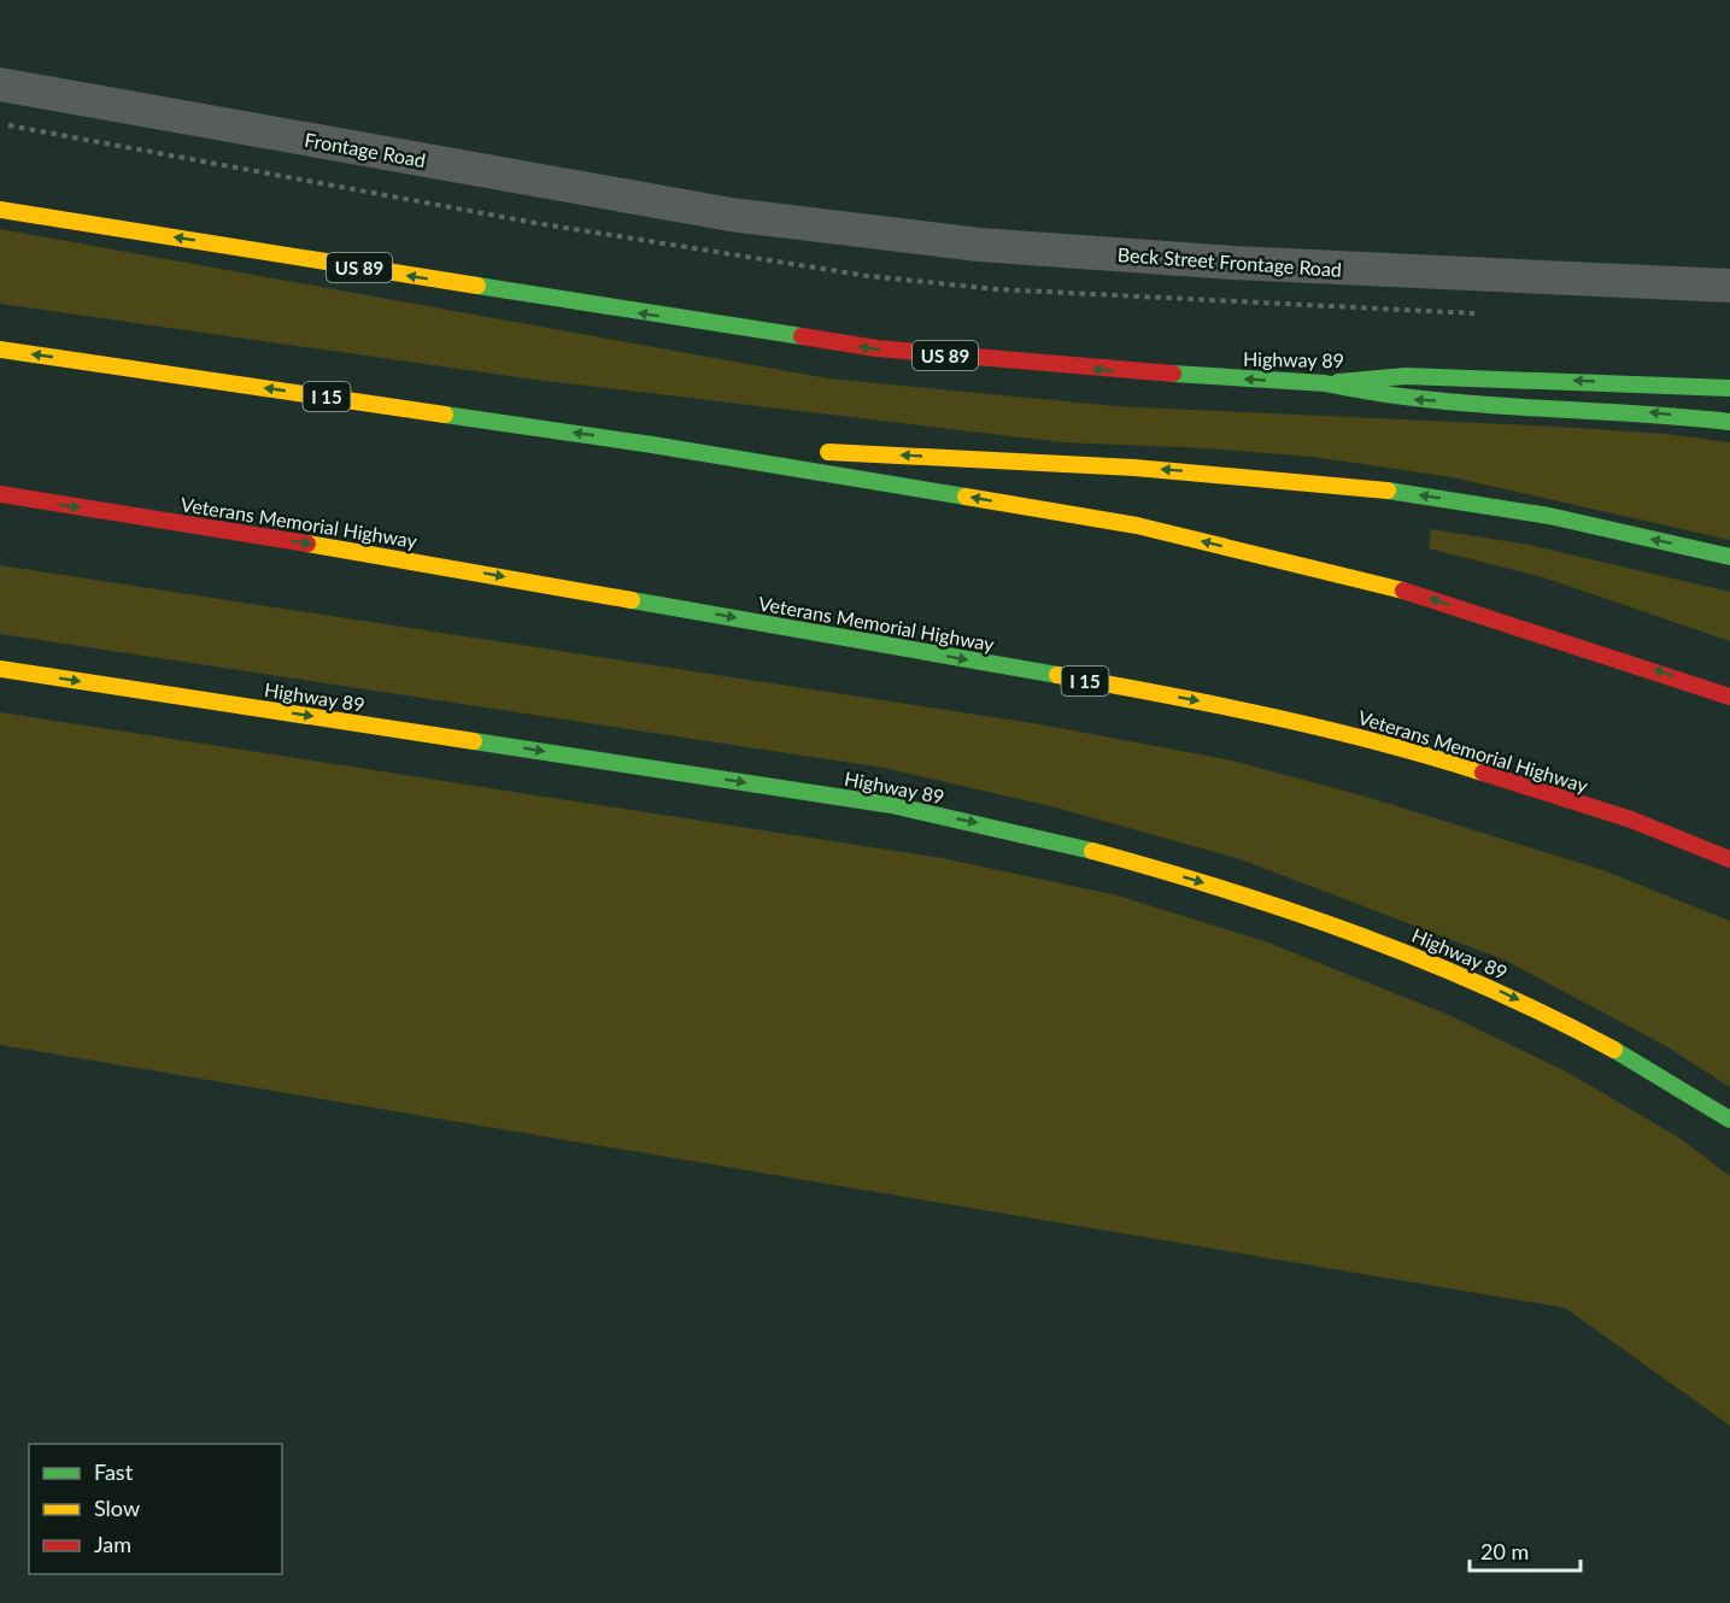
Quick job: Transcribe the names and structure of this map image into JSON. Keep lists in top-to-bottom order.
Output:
{
  "streets": {
    "main road": [
      "US 89",
      "Highway 89",
      "I 15",
      "Veterans Memorial Highway"
    ],
    "street": ["Frontage Road", "Beck Street Frontage Road"]
  },
  "crossings": [
    ["Frontage Road", "Beck Street Frontage Road"]
  ],
  "one_way": ["Veterans Memorial Highway"],
  "legend": ["Fast", "Slow", "Jam"],
  "scale_bar": "20 m"
}
